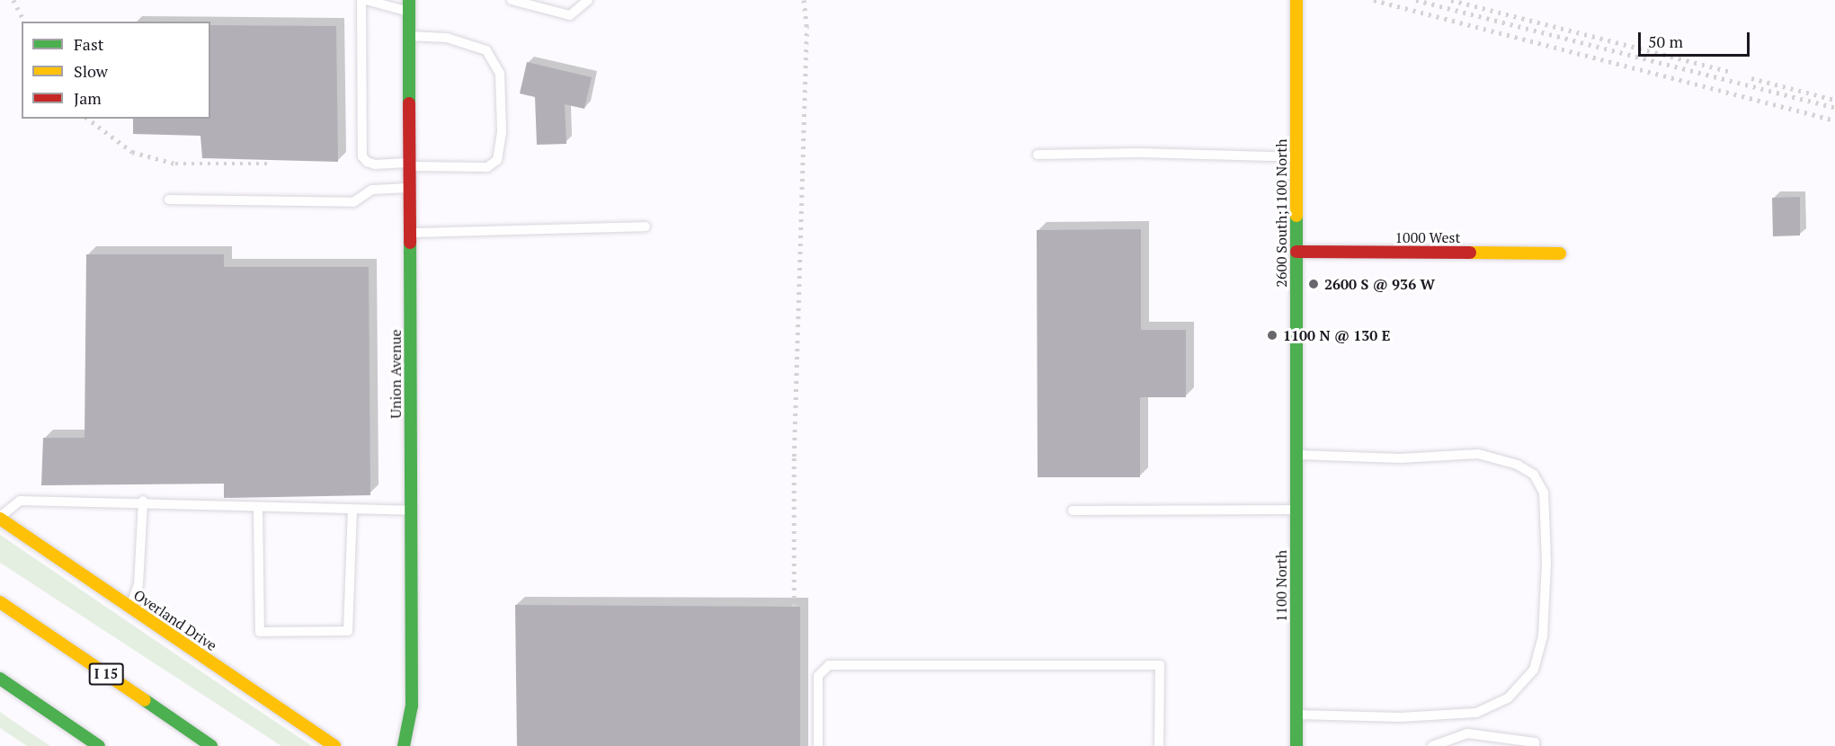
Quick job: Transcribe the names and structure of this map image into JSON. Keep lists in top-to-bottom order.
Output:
{
  "streets": {
    "main road": [
      "2600 South;1100 North",
      "1000 West",
      "Union Avenue",
      "1100 North",
      "Overland Drive",
      "I 15"
    ]
  },
  "crossings": [
    ["2600 South;1100 North", "1000 West"],
    ["2600 South;1100 North", "1100 North"]
  ],
  "places": ["2600 S @ 936 W", "1100 N @ 130 E"],
  "legend": ["Fast", "Slow", "Jam"],
  "scale_bar": "50 m"
}
